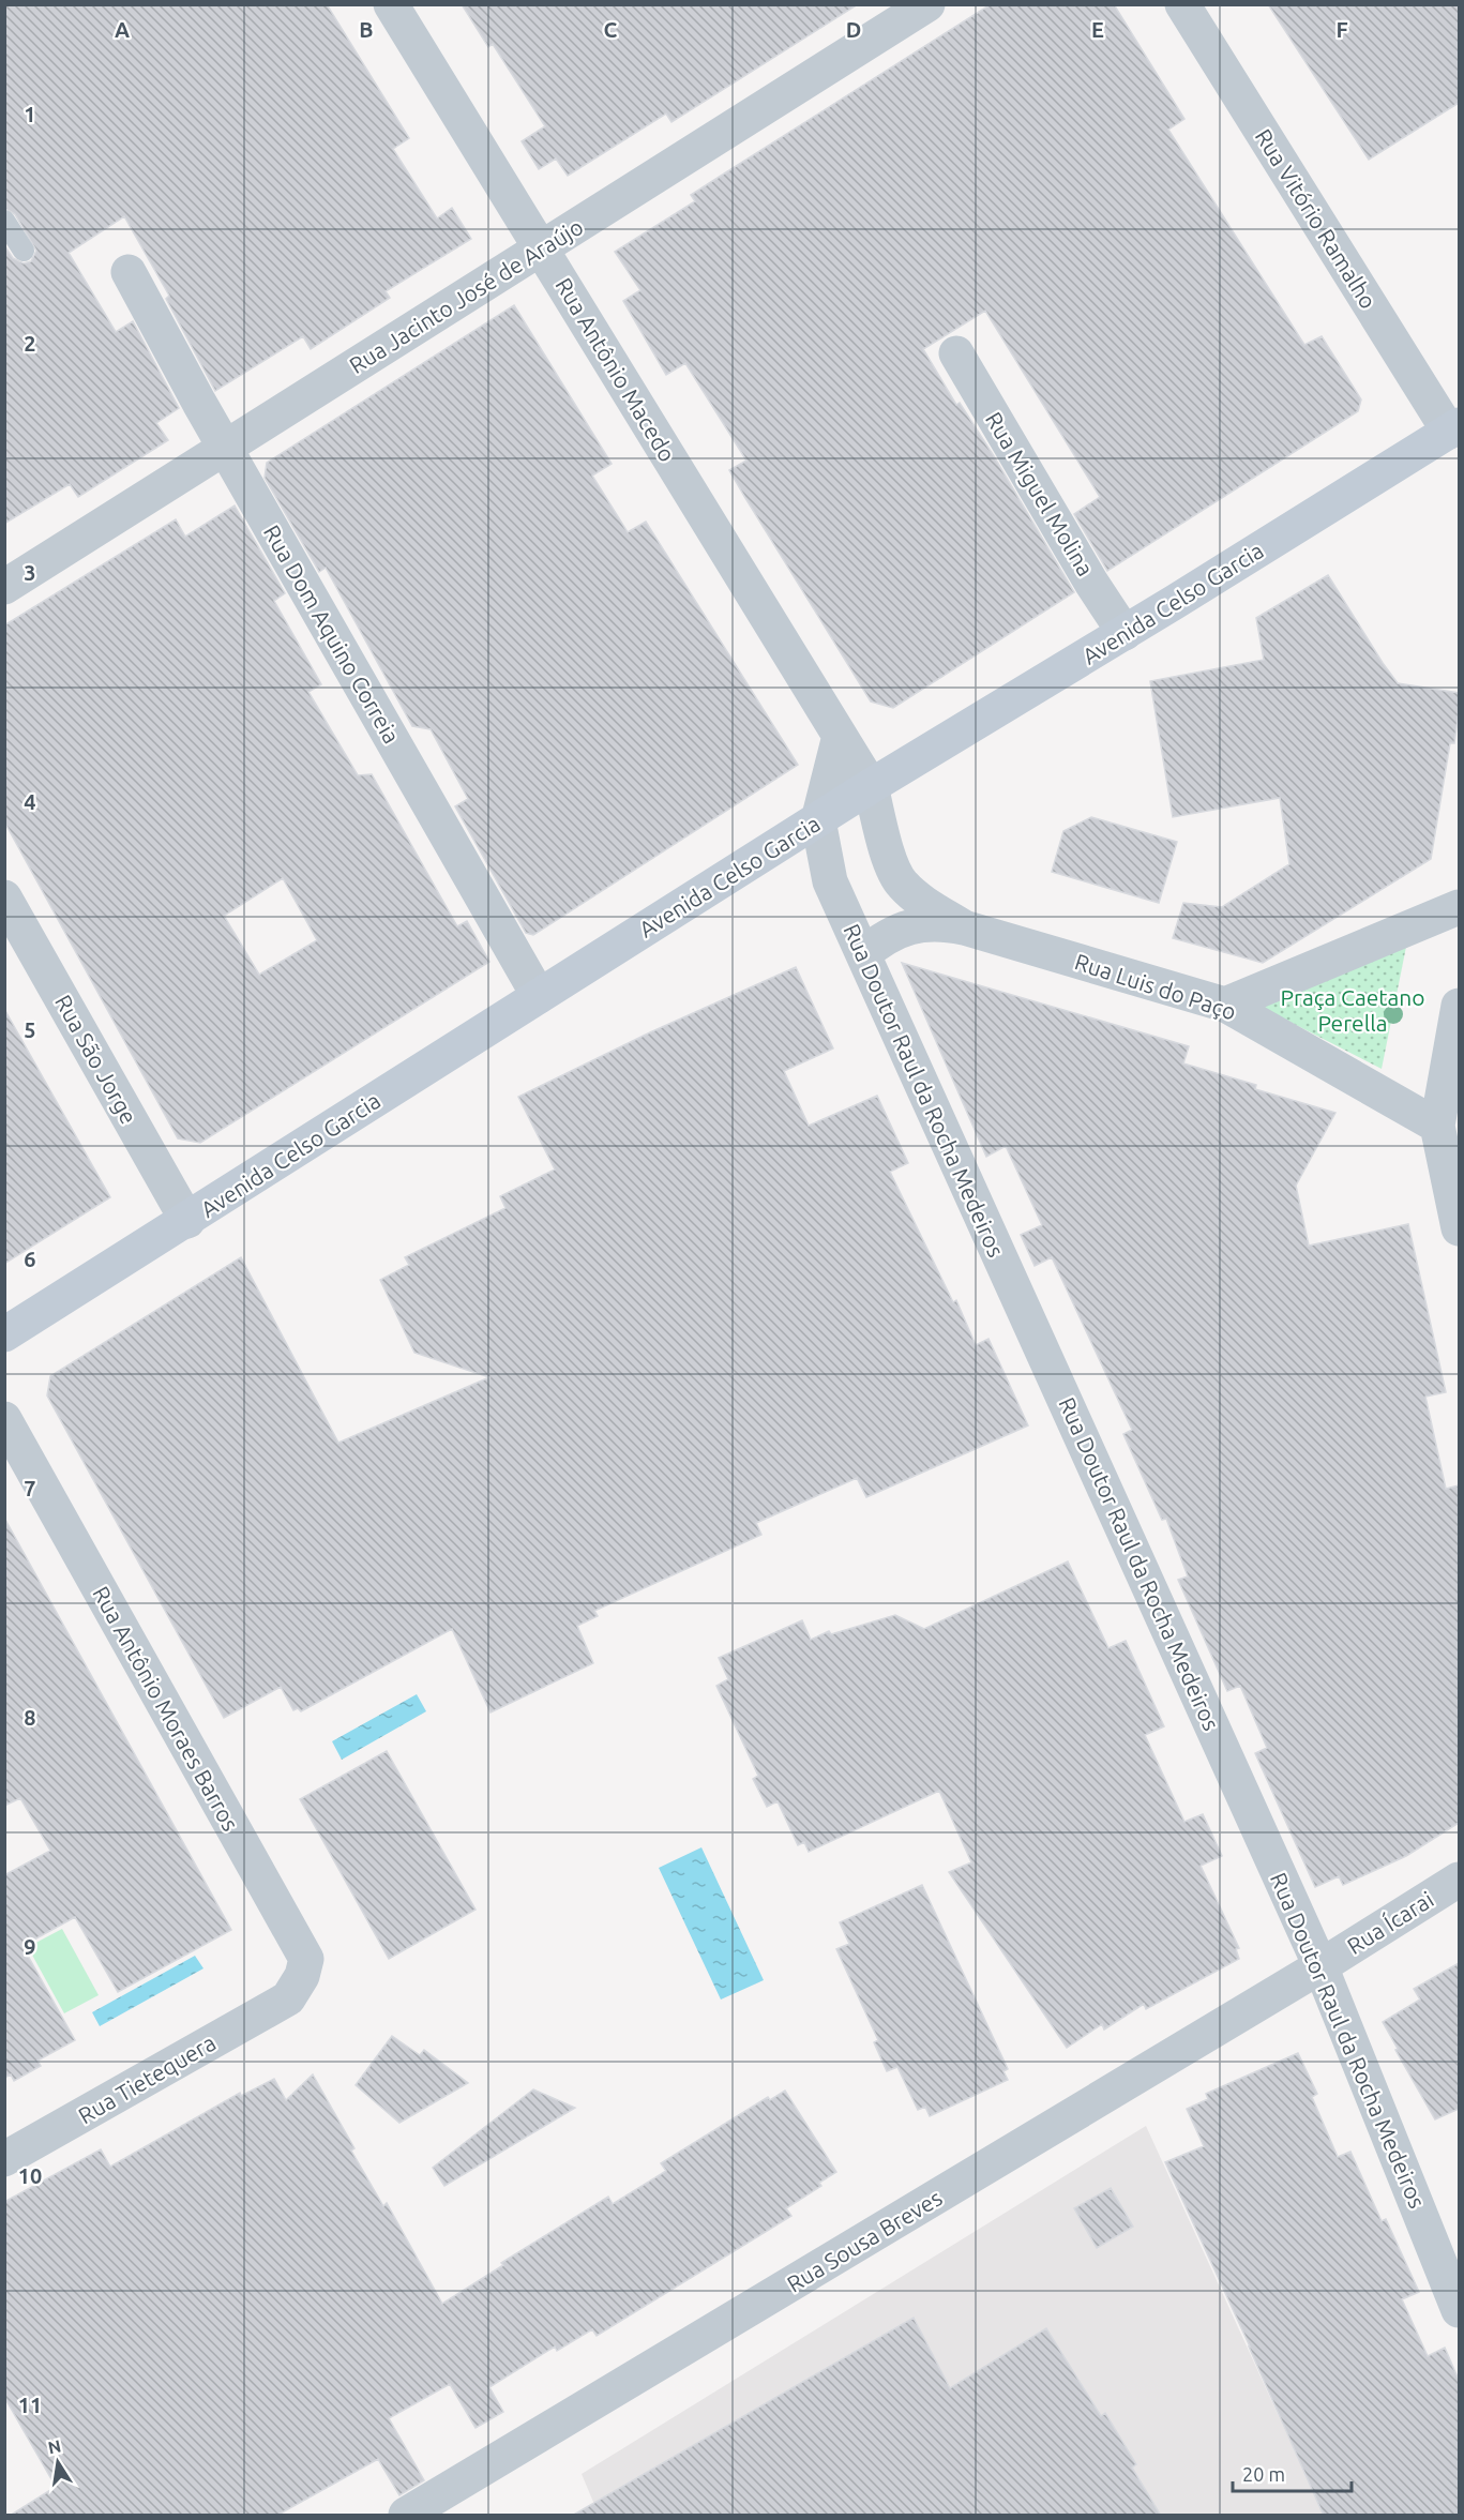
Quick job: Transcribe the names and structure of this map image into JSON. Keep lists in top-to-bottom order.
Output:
{
  "streets": {
    "main road": ["Avenida Celso Garcia"],
    "street": [
      "Rua Vitório Ramalho",
      "Rua Jacinto José de Araújo",
      "Rua Antônio Macedo",
      "Rua Miguel Molina",
      "Rua Dom Aquino Correia",
      "Rua Luis do Paço",
      "Rua São Jorge",
      "Rua Doutor Raul da Rocha Medeiros",
      "Rua Antônio Moraes Barros",
      "Rua Ícarai",
      "Rua Tietequera",
      "Rua Sousa Breves"
    ]
  },
  "crossings": [
    ["Rua Vitório Ramalho", "Avenida Celso Garcia"],
    ["Rua Jacinto José de Araújo", "Rua Antônio Macedo"],
    ["Rua Jacinto José de Araújo", "Rua Dom Aquino Correia"],
    ["Rua Antônio Macedo", "Avenida Celso Garcia"],
    ["Rua Antônio Macedo", "Rua Luis do Paço"],
    ["Rua Miguel Molina", "Avenida Celso Garcia"],
    ["Avenida Celso Garcia", "Rua Dom Aquino Correia"],
    ["Avenida Celso Garcia", "Rua Luis do Paço"],
    ["Avenida Celso Garcia", "Rua São Jorge"],
    ["Avenida Celso Garcia", "Rua Doutor Raul da Rocha Medeiros"],
    ["Rua Luis do Paço", "Rua Doutor Raul da Rocha Medeiros"],
    ["Rua Doutor Raul da Rocha Medeiros", "Rua Ícarai"],
    ["Rua Doutor Raul da Rocha Medeiros", "Rua Sousa Breves"],
    ["Rua Antônio Moraes Barros", "Rua Tietequera"],
    ["Rua Ícarai", "Rua Sousa Breves"]
  ],
  "parks": ["Praça Caetano Perella"],
  "scale_bar": "20 m",
  "north": "top",
  "grid": {
    "columns": [
      "A",
      "B",
      "C",
      "D",
      "E",
      "F"
    ],
    "rows": [
      "1",
      "2",
      "3",
      "4",
      "5",
      "6",
      "7",
      "8",
      "9",
      "10",
      "11"
    ]
  }
}
